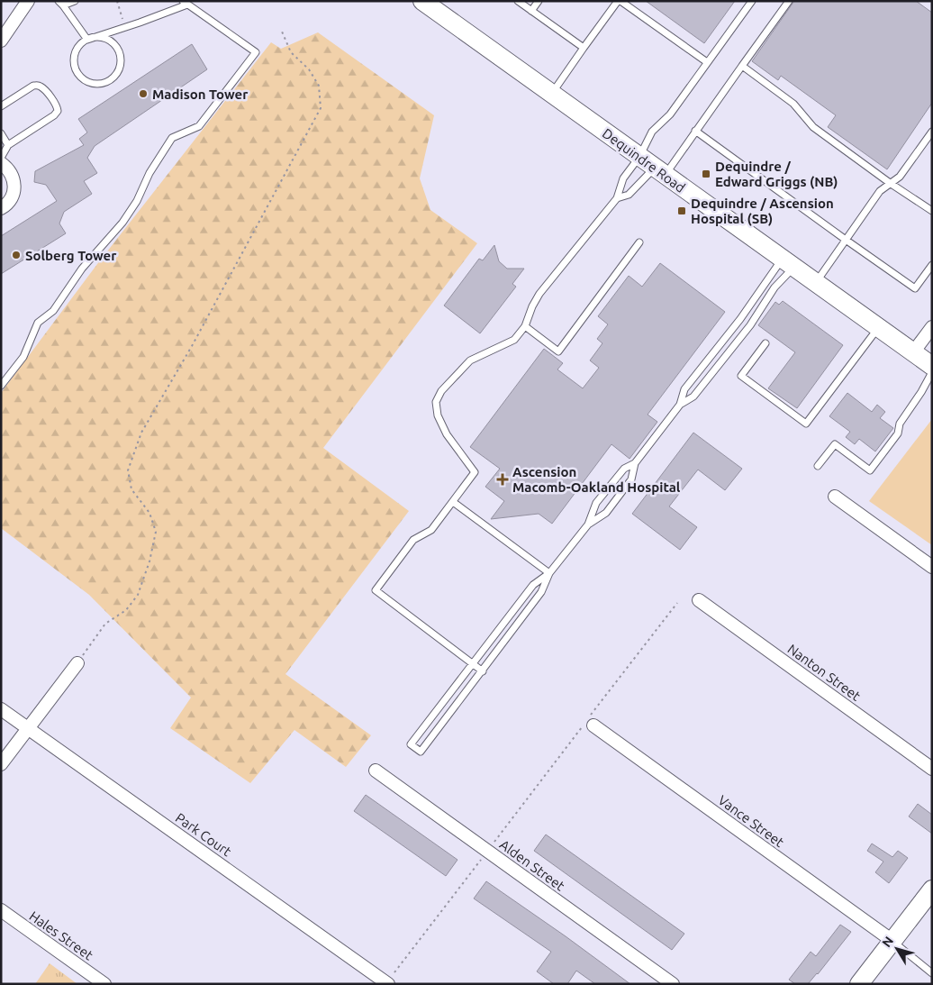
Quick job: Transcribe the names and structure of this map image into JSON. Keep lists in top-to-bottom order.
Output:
{
  "streets": {
    "main road": ["Dequindre Road"],
    "street": [
      "Nanton Street",
      "Vance Street",
      "Park Court",
      "Alden Street",
      "Hales Street"
    ]
  },
  "places": {
    "other": ["Madison Tower", "Solberg Tower"],
    "transit": ["Dequindre / Edward Griggs (NB)", "Dequindre / Ascension Hospital (SB)"],
    "health": ["Ascension Macomb-Oakland Hospital"]
  },
  "north": "top left"
}
